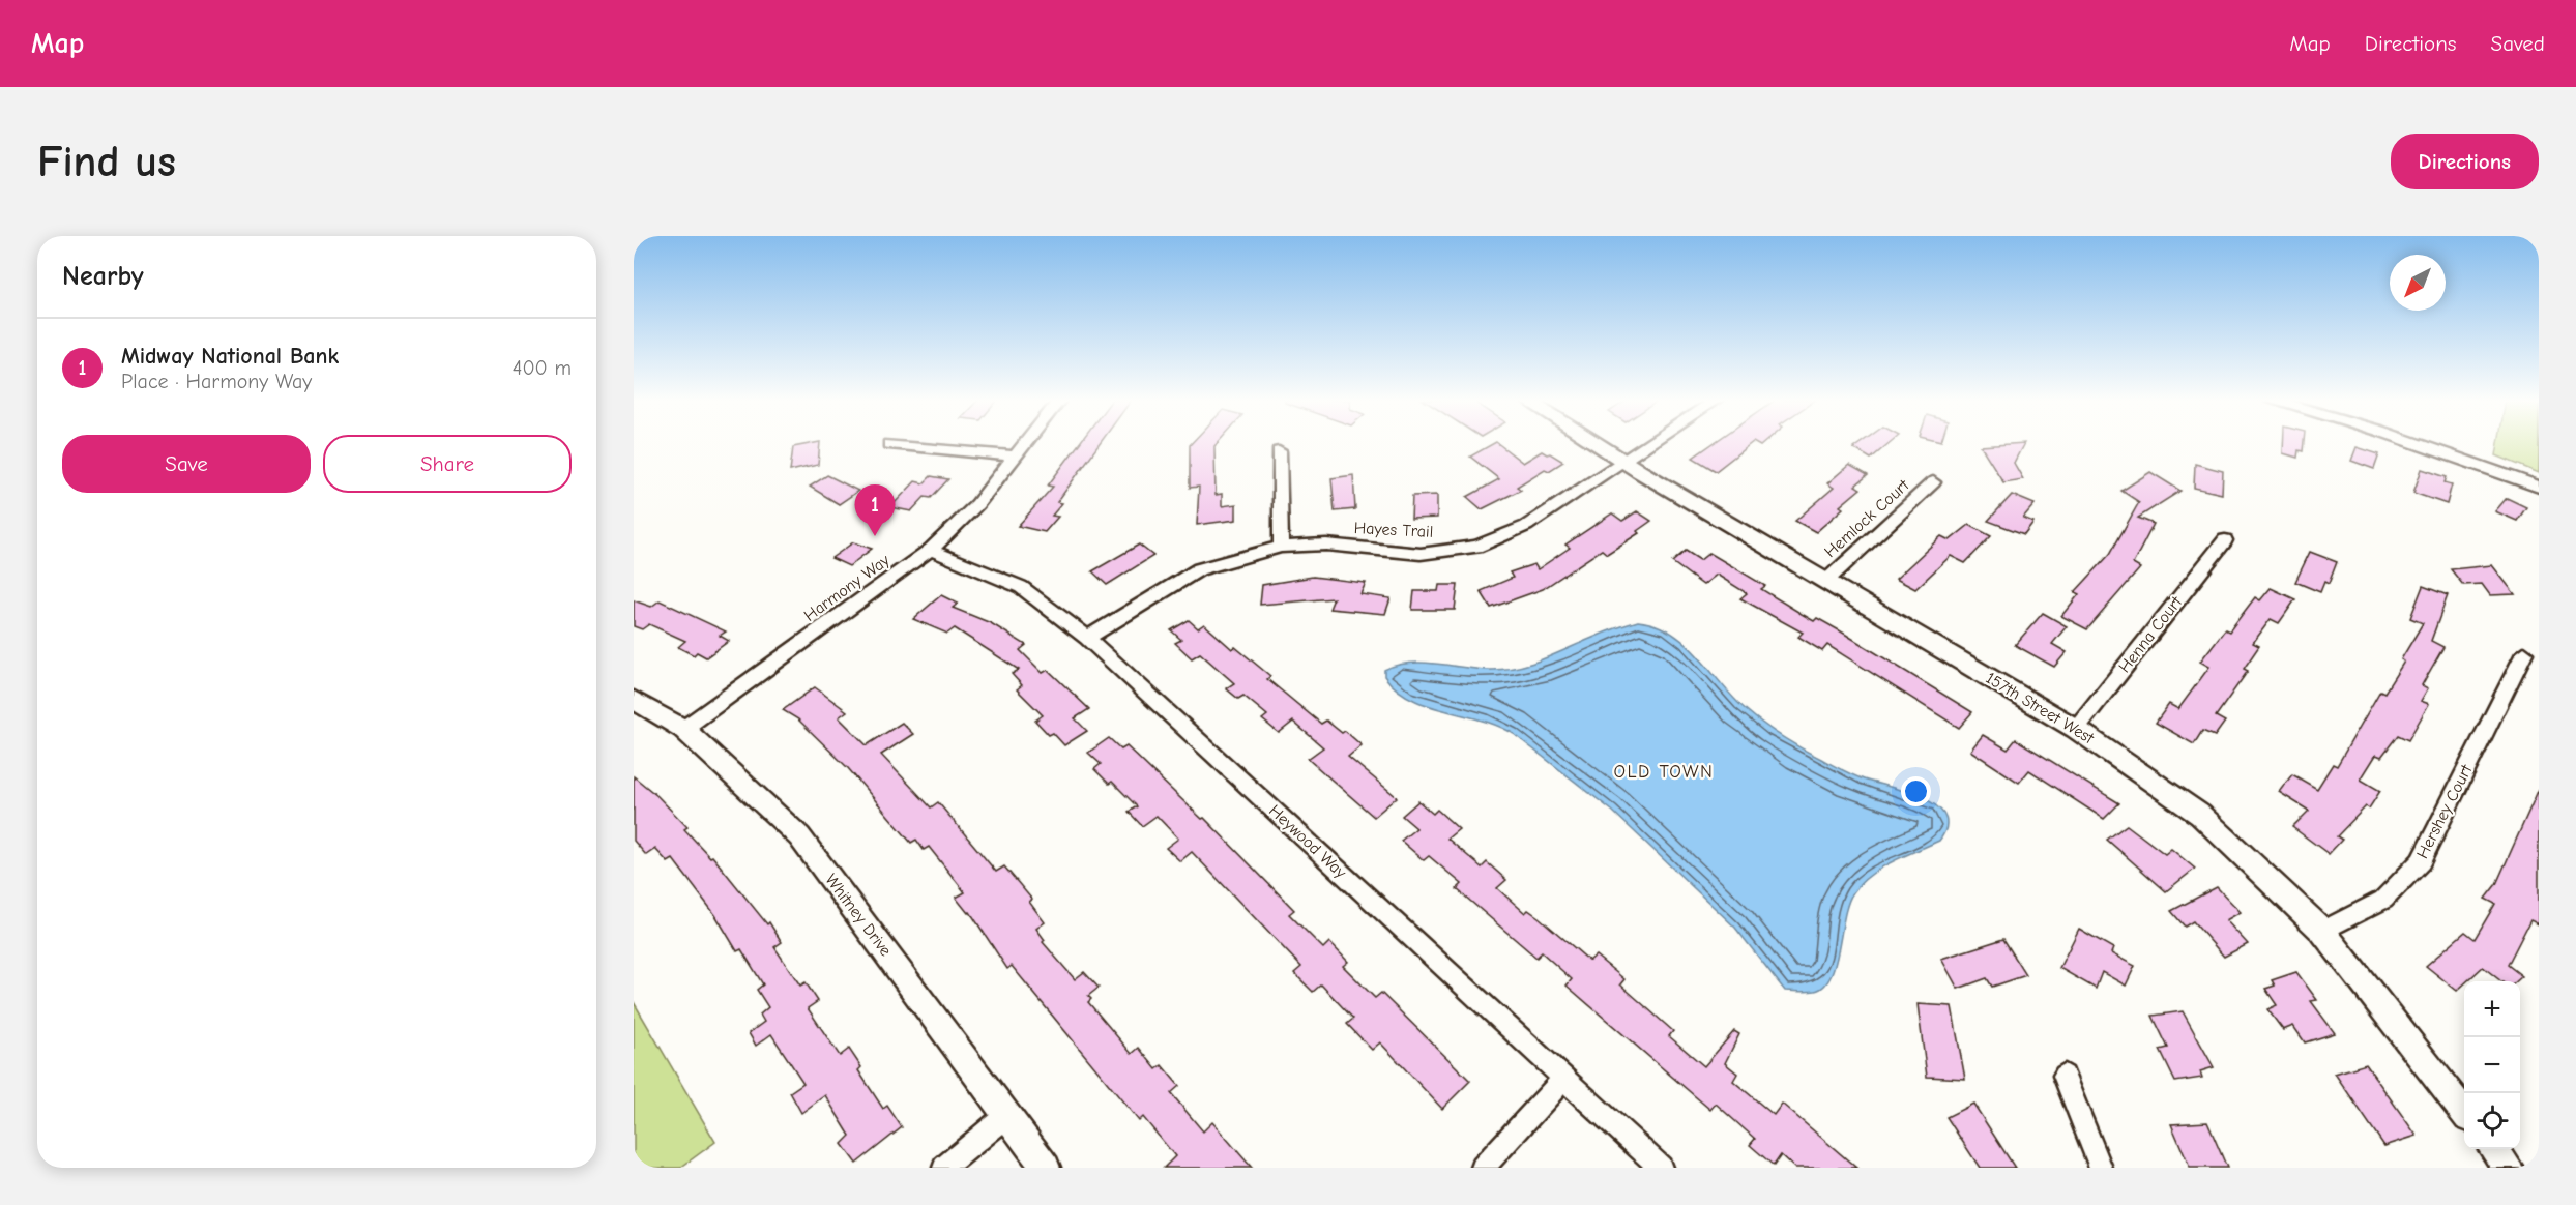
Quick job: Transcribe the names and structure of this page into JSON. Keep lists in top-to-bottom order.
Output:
{
  "streets": {
    "street": [
      "Hemlock Court",
      "Hayes Trail",
      "Harmony Way",
      "Henna Court",
      "157th Street West",
      "Hershey Court",
      "Heywood Way",
      "Whitney Drive"
    ]
  },
  "crossings": [
    ["Hemlock Court", "157th Street West"],
    ["Hayes Trail", "157th Street West"],
    ["Hayes Trail", "Heywood Way"],
    ["Harmony Way", "Heywood Way"],
    ["Harmony Way", "Whitney Drive"],
    ["Henna Court", "157th Street West"],
    ["157th Street West", "Hershey Court"]
  ],
  "districts": ["OLD TOWN"],
  "north": "bottom left",
  "page": {
    "header": "Map",
    "nav": ["Map", "Directions", "Saved"],
    "buttons": [
      "Directions",
      ["Save", "Share"]
    ],
    "title": "Find us",
    "heading": "Nearby",
    "list": [
      {
        "mark": "1",
        "name": "Midway National Bank",
        "note": "Place · Harmony Way",
        "value": "400 m"
      }
    ],
    "pins": "1",
    "map_buttons": ["+", "−"]
  }
}
